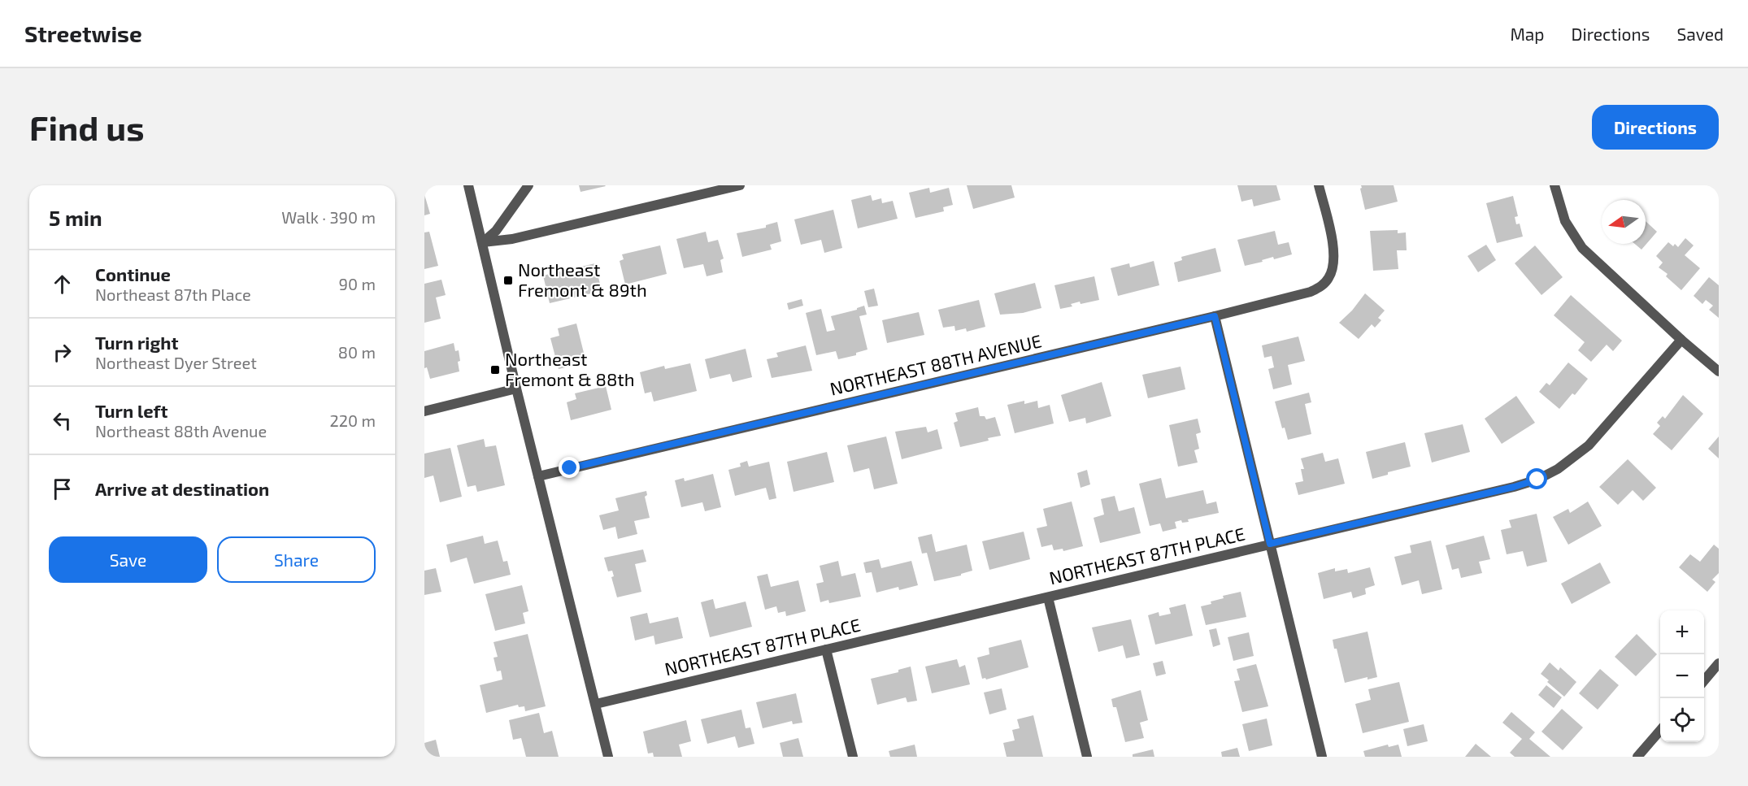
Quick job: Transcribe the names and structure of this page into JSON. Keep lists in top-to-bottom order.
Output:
{
  "streets": {
    "street": ["NORTHEAST 88TH AVENUE", "NORTHEAST 87TH PLACE"]
  },
  "places": {
    "transit": ["Northeast Fremont & 89th", "Northeast Fremont & 88th"]
  },
  "north": "left",
  "page": {
    "header": "Streetwise",
    "nav": ["Map", "Directions", "Saved"],
    "buttons": [
      "Directions",
      ["Save", "Share"]
    ],
    "title": "Find us",
    "heading": ["5 min", "Walk · 390 m"],
    "list": [
      ["Continue", "Northeast 87th Place", "90 m"],
      ["Turn right", "Northeast Dyer Street", "80 m"],
      ["Turn left", "Northeast 88th Avenue", "220 m"],
      "Arrive at destination"
    ],
    "map_buttons": ["+", "−"]
  }
}
